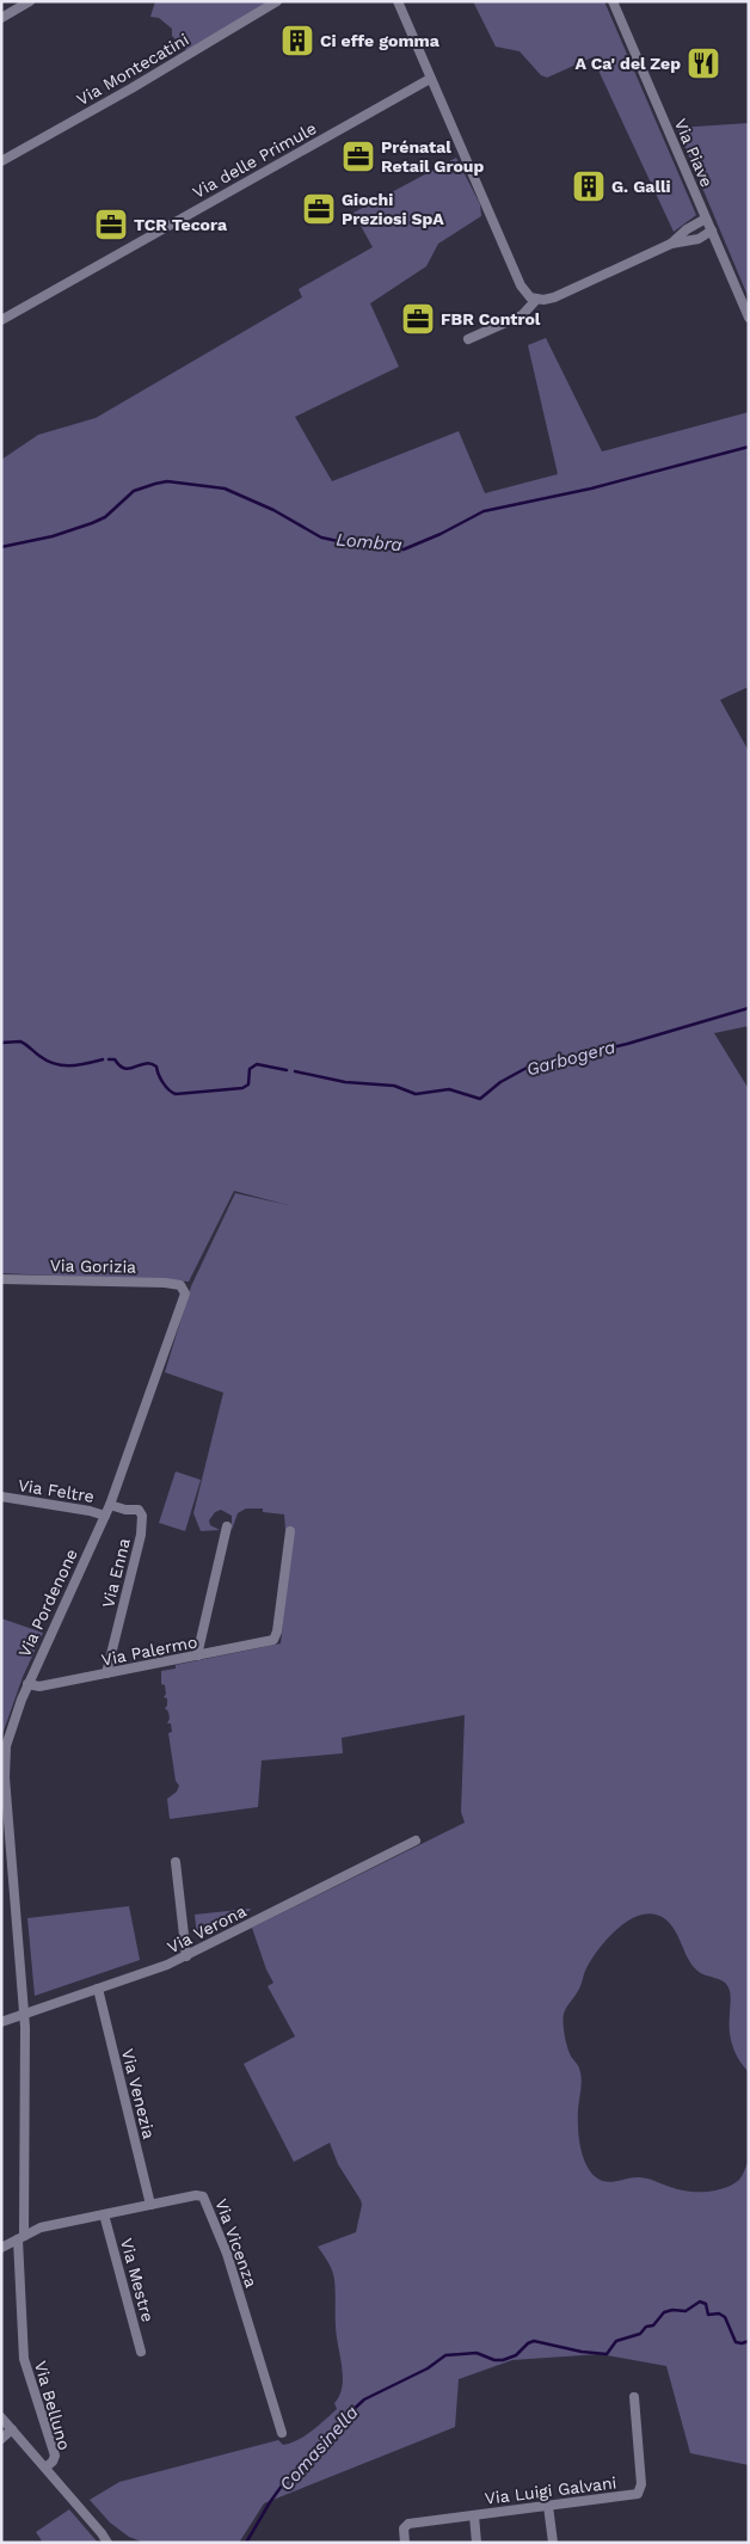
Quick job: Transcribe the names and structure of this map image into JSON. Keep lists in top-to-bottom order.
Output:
{
  "streets": {
    "street": [
      "Via Montecatini",
      "Via Piave",
      "Via delle Primule",
      "Via Gorizia",
      "Via Feltre",
      "Via Enna",
      "Via Pordenone",
      "Via Palermo",
      "Via Verona",
      "Via Venezia",
      "Via Vicenza",
      "Via Mestre",
      "Via Belluno",
      "Via Luigi Galvani"
    ]
  },
  "crossings": [
    ["Via Gorizia", "Via Pordenone"],
    ["Via Feltre", "Via Pordenone"],
    ["Via Enna", "Via Pordenone"],
    ["Via Enna", "Via Palermo"],
    ["Via Pordenone", "Via Palermo"],
    ["Via Pordenone", "Via Verona"],
    ["Via Pordenone", "Via Vicenza"],
    ["Via Pordenone", "Via Belluno"],
    ["Via Verona", "Via Venezia"],
    ["Via Venezia", "Via Vicenza"],
    ["Via Vicenza", "Via Mestre"],
    ["Via Vicenza", "Via Belluno"]
  ],
  "water": ["Lombra", "Garbogera", "Comasinella"],
  "places": {
    "building": ["Ci effe gomma", "G. Galli"],
    "restaurant": ["A Ca' del Zep"],
    "office": [
      "Prénatal Retail Group",
      "Giochi Preziosi SpA",
      "TCR Tecora",
      "FBR Control"
    ]
  }
}
